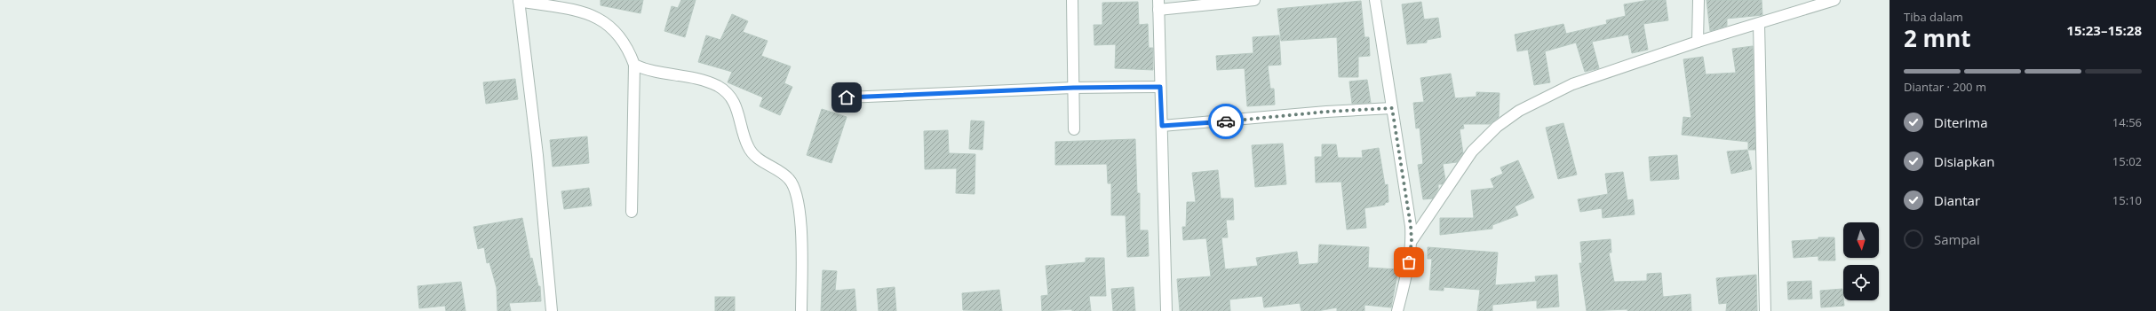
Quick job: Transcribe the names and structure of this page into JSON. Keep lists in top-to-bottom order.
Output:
{
  "north": "bottom",
  "page": {
    "heading": ["2 mnt", "Tiba dalam", "15:23–15:28"],
    "bar": "Diantar · 200 m",
    "list": [
      ["Diterima", "14:56"],
      ["Disiapkan", "15:02"],
      ["Diantar", "15:10"],
      "Sampai"
    ]
  }
}
